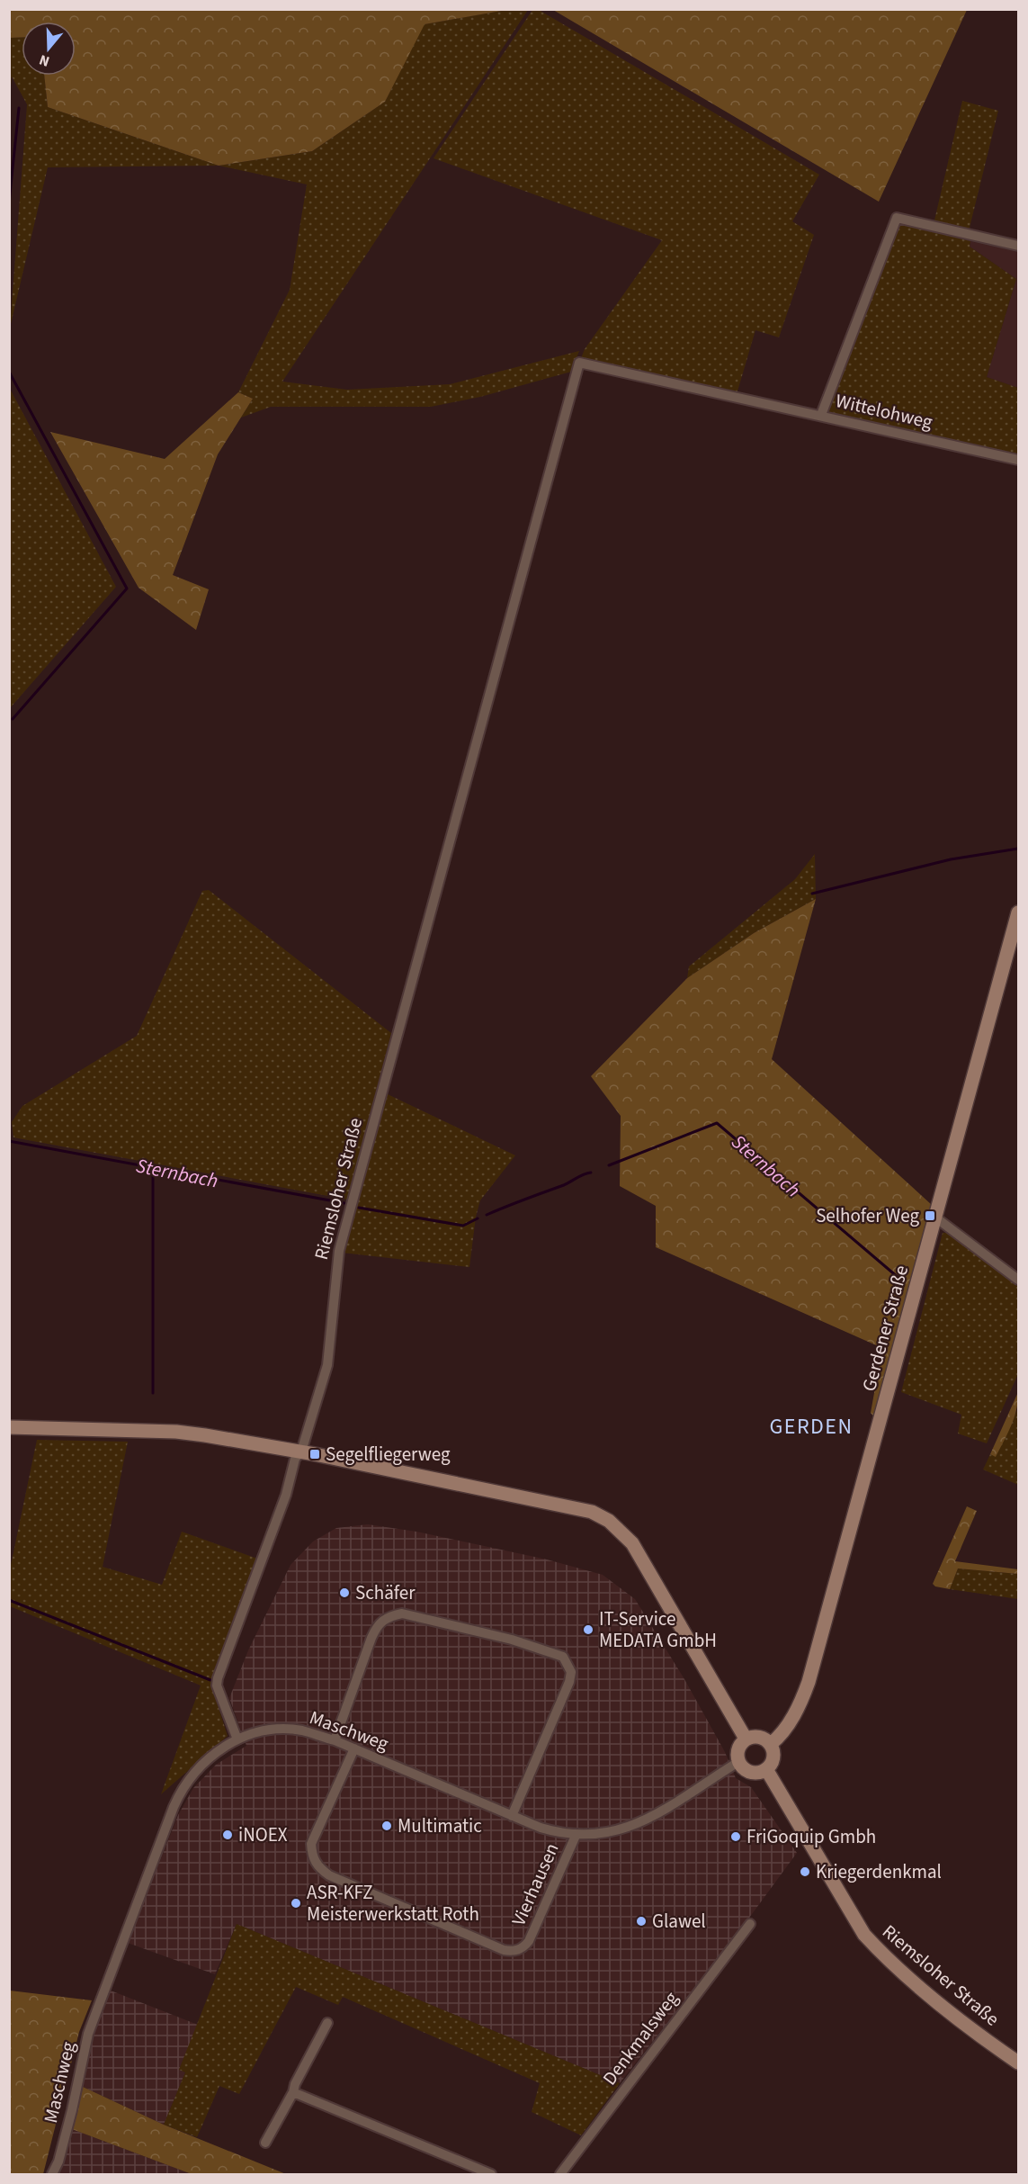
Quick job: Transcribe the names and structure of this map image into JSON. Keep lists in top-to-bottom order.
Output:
{
  "streets": {
    "main road": ["Riemsloher Straße", "Gerdener Straße"],
    "street": [
      "Wittelohweg",
      "Maschweg",
      "Vierhausen",
      "Denkmalsweg"
    ]
  },
  "crossings": [
    ["Wittelohweg", "Riemsloher Straße"],
    ["Riemsloher Straße", "Gerdener Straße"],
    ["Riemsloher Straße", "Maschweg"],
    ["Gerdener Straße", "Maschweg"],
    ["Maschweg", "Vierhausen"]
  ],
  "districts": ["GERDEN"],
  "water": ["Sternbach"],
  "places": {
    "transit": ["Selhofer Weg", "Segelfliegerweg"],
    "other": [
      "Schäfer",
      "IT-Service MEDATA GmbH",
      "Multimatic",
      "iNOEX",
      "FriGoquip Gmbh",
      "Kriegerdenkmal",
      "ASR-KFZ Meisterwerkstatt Roth",
      "Glawel"
    ]
  },
  "north": "bottom"
}
